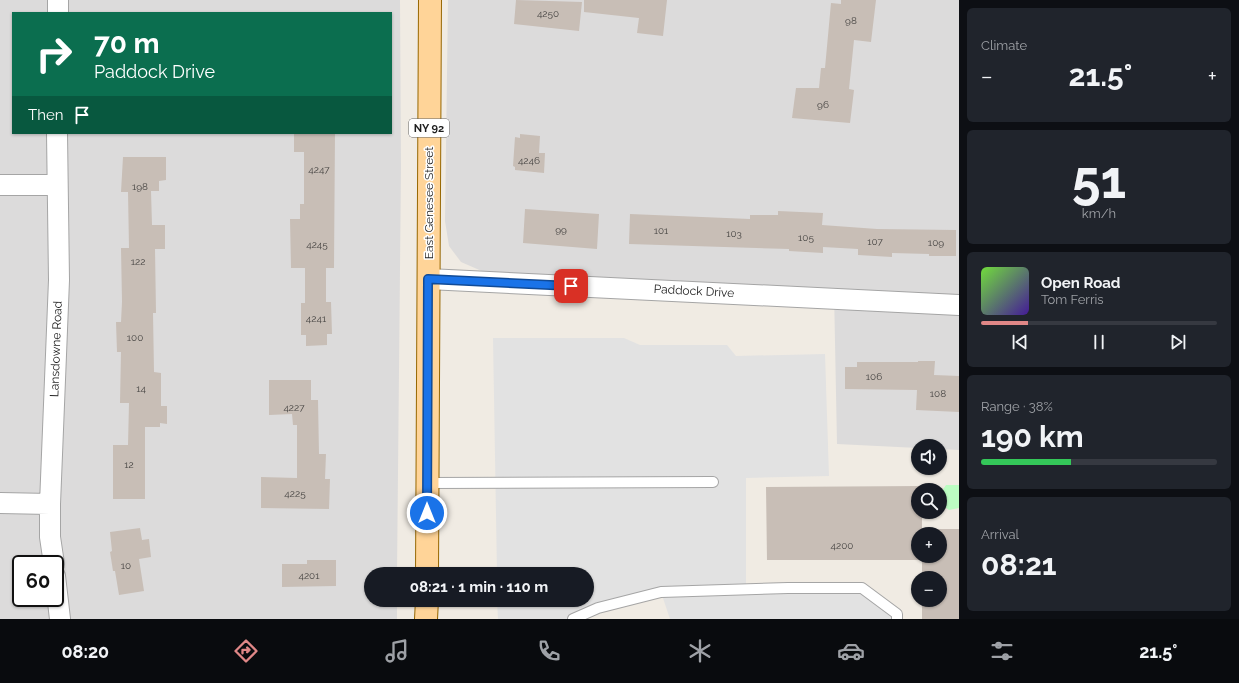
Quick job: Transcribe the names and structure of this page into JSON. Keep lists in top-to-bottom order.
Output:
{
  "streets": {
    "main road": ["NY 92", "East Genesee Street"],
    "street": ["Paddock Drive", "Lansdowne Road"]
  },
  "crossings": [
    ["East Genesee Street", "Paddock Drive"]
  ],
  "house_numbers": [
    "4250",
    "98",
    "96",
    "4246",
    "4247",
    "198",
    "99",
    "101",
    "103",
    "105",
    "107",
    "109",
    "4245",
    "122",
    "4241",
    "100",
    "106",
    "14",
    "108",
    "4227",
    "12",
    "4225",
    "4200",
    "10",
    "4201"
  ],
  "page": {
    "tile": [
      "Climate",
      ["51", "km/h"],
      ["Range · 38%", "190 km"],
      ["Arrival", "08:21"]
    ],
    "turn": ["70 m", "Paddock Drive"],
    "heat": ["−", "21.5°", "+"],
    "then": "Then",
    "song": ["Open Road", "Tom Ferris"],
    "map_buttons": ["+", "−"],
    "limit": "60",
    "trip": "08:21 · 1 min · 110 m",
    "tabs": ["08:20", "21.5°"]
  }
}
